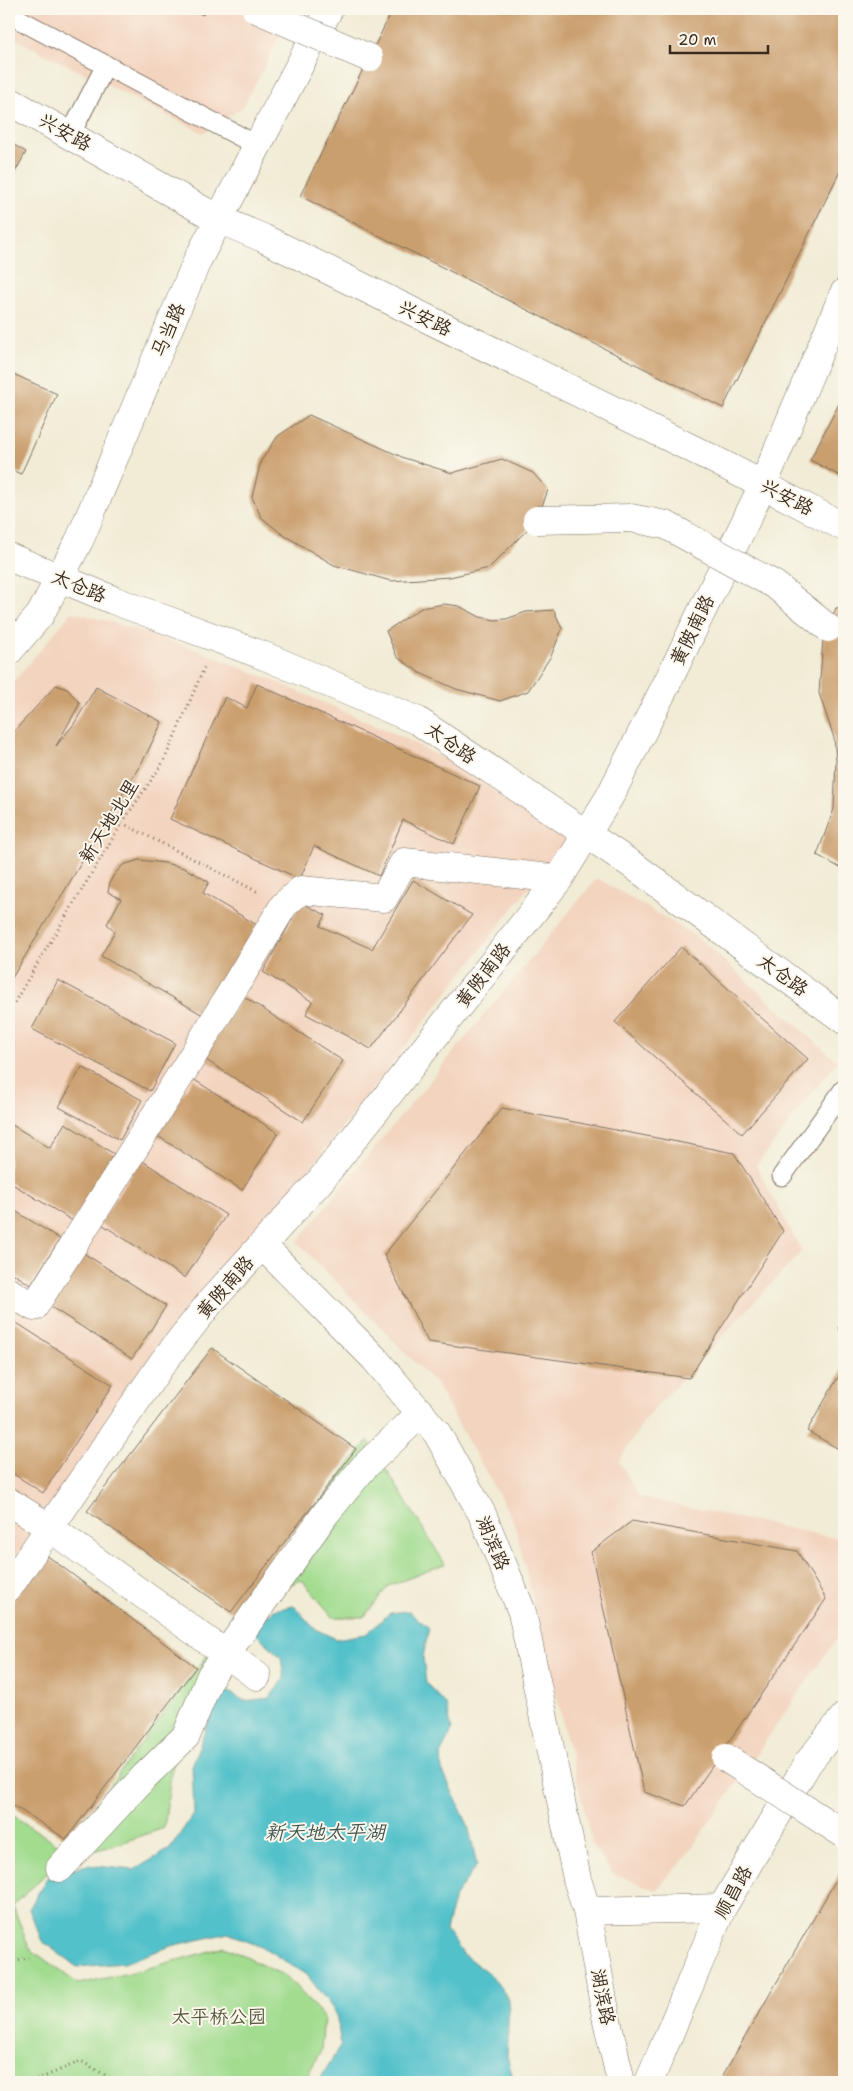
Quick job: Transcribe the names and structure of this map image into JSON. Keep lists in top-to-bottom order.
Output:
{
  "streets": {
    "street": [
      "兴安路",
      "马当路",
      "太仓路",
      "黄陂南路",
      "湖滨路",
      "顺昌路"
    ],
    "path": ["新天地北里"]
  },
  "crossings": [
    ["兴安路", "马当路"],
    ["兴安路", "黄陂南路"],
    ["马当路", "太仓路"],
    ["太仓路", "黄陂南路"],
    ["太仓路", "新天地北里"],
    ["黄陂南路", "湖滨路"]
  ],
  "water": ["新天地太平湖"],
  "parks": ["太平桥公园"],
  "scale_bar": "20 m"
}
